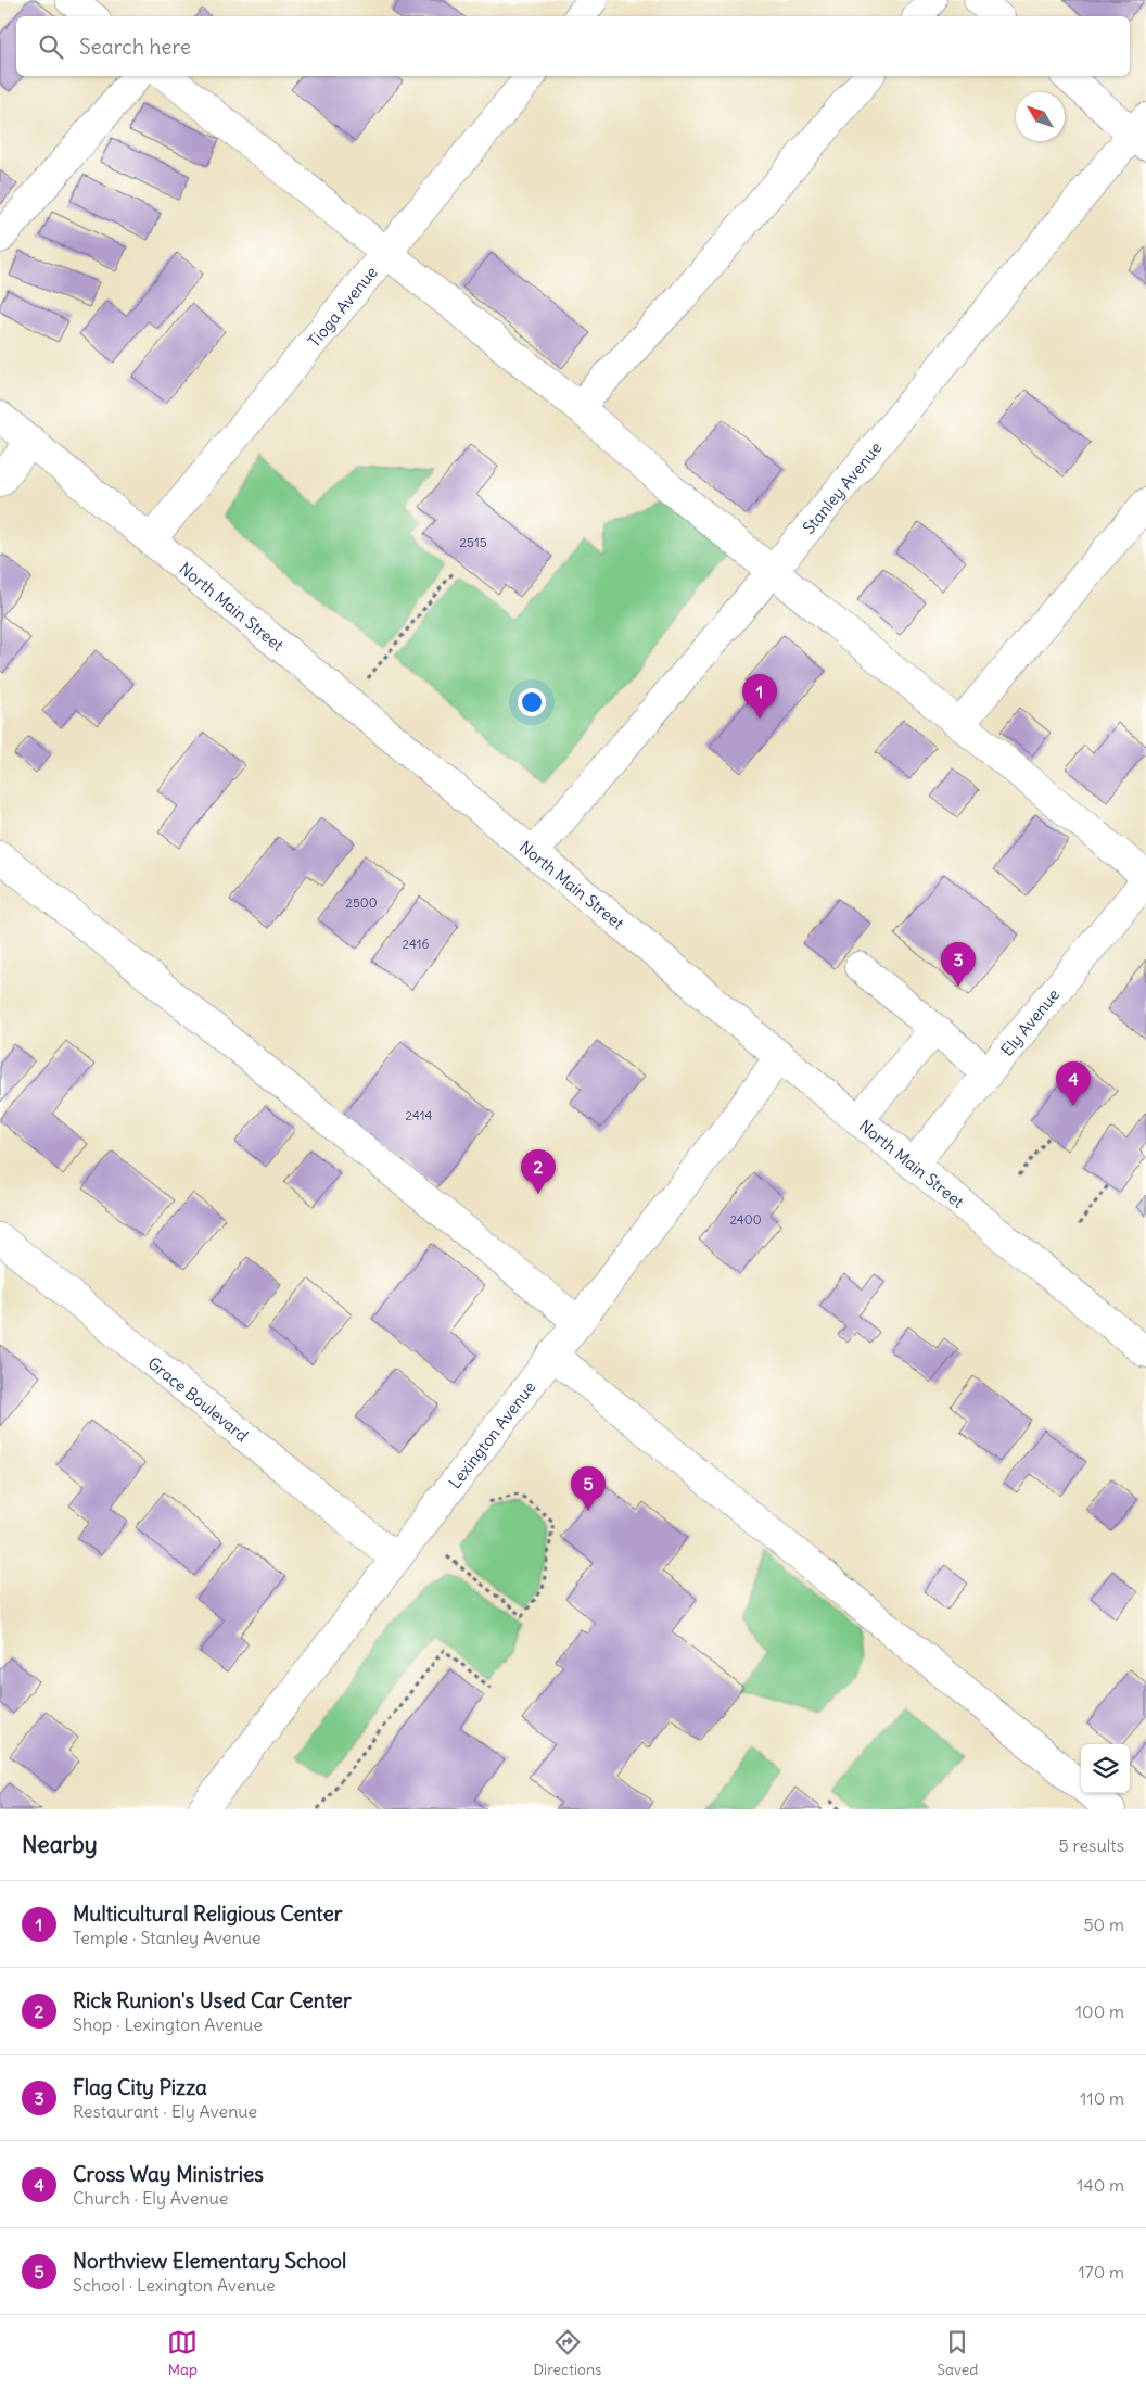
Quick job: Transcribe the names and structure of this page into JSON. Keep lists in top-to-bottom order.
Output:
{
  "streets": {
    "street": [
      "Tioga Avenue",
      "Stanley Avenue",
      "North Main Street",
      "Ely Avenue",
      "Grace Boulevard",
      "Lexington Avenue"
    ]
  },
  "crossings": [
    ["Tioga Avenue", "North Main Street"],
    ["Stanley Avenue", "North Main Street"],
    ["North Main Street", "Ely Avenue"],
    ["North Main Street", "Lexington Avenue"],
    ["Grace Boulevard", "Lexington Avenue"]
  ],
  "house_numbers": [
    "2515",
    "2500",
    "2416",
    "2414",
    "2400"
  ],
  "north": "top left",
  "page": {
    "search": "Search here",
    "pins": [
      "1",
      "3",
      "4",
      "2",
      "5"
    ],
    "heading": ["Nearby", "5 results"],
    "list": [
      {
        "mark": "1",
        "name": "Multicultural Religious Center",
        "note": "Temple · Stanley Avenue",
        "value": "50 m"
      },
      {
        "mark": "2",
        "name": "Rick Runion's Used Car Center",
        "note": "Shop · Lexington Avenue",
        "value": "100 m"
      },
      {
        "mark": "3",
        "name": "Flag City Pizza",
        "note": "Restaurant · Ely Avenue",
        "value": "110 m"
      },
      {
        "mark": "4",
        "name": "Cross Way Ministries",
        "note": "Church · Ely Avenue",
        "value": "140 m"
      },
      {
        "mark": "5",
        "name": "Northview Elementary School",
        "note": "School · Lexington Avenue",
        "value": "170 m"
      }
    ],
    "nav": ["Map", "Directions", "Saved"]
  }
}
